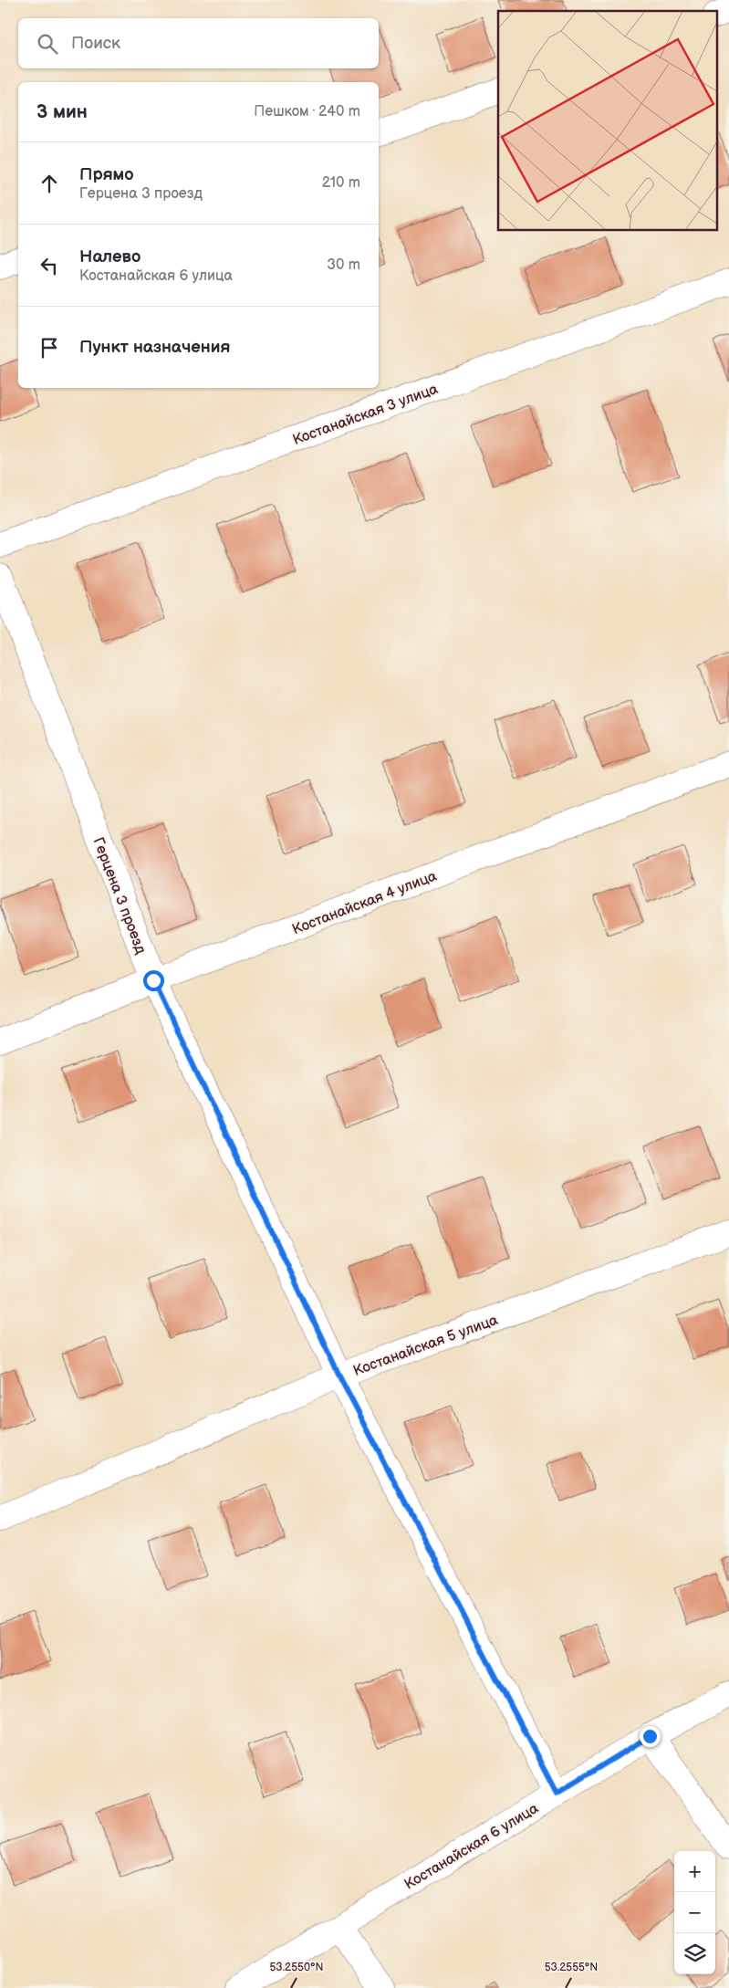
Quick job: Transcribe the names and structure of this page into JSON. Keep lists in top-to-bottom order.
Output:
{
  "streets": {
    "street": [
      "Костанайская 3 улица",
      "Герцена 3 проезд",
      "Костанайская 4 улица",
      "Костанайская 5 улица",
      "Костанайская 6 улица"
    ]
  },
  "crossings": [
    ["Герцена 3 проезд", "Костанайская 4 улица"],
    ["Герцена 3 проезд", "Костанайская 5 улица"],
    ["Герцена 3 проезд", "Костанайская 6 улица"]
  ],
  "page": {
    "search": "Поиск",
    "heading": ["3 мин", "Пешком · 240 m"],
    "list": [
      ["Прямо", "Герцена 3 проезд", "210 m"],
      ["Налево", "Костанайская 6 улица", "30 m"],
      "Пункт назначения"
    ],
    "map_buttons": ["+", "−"]
  },
  "coordinates": ["53.2550°N", "53.2555°N"]
}
